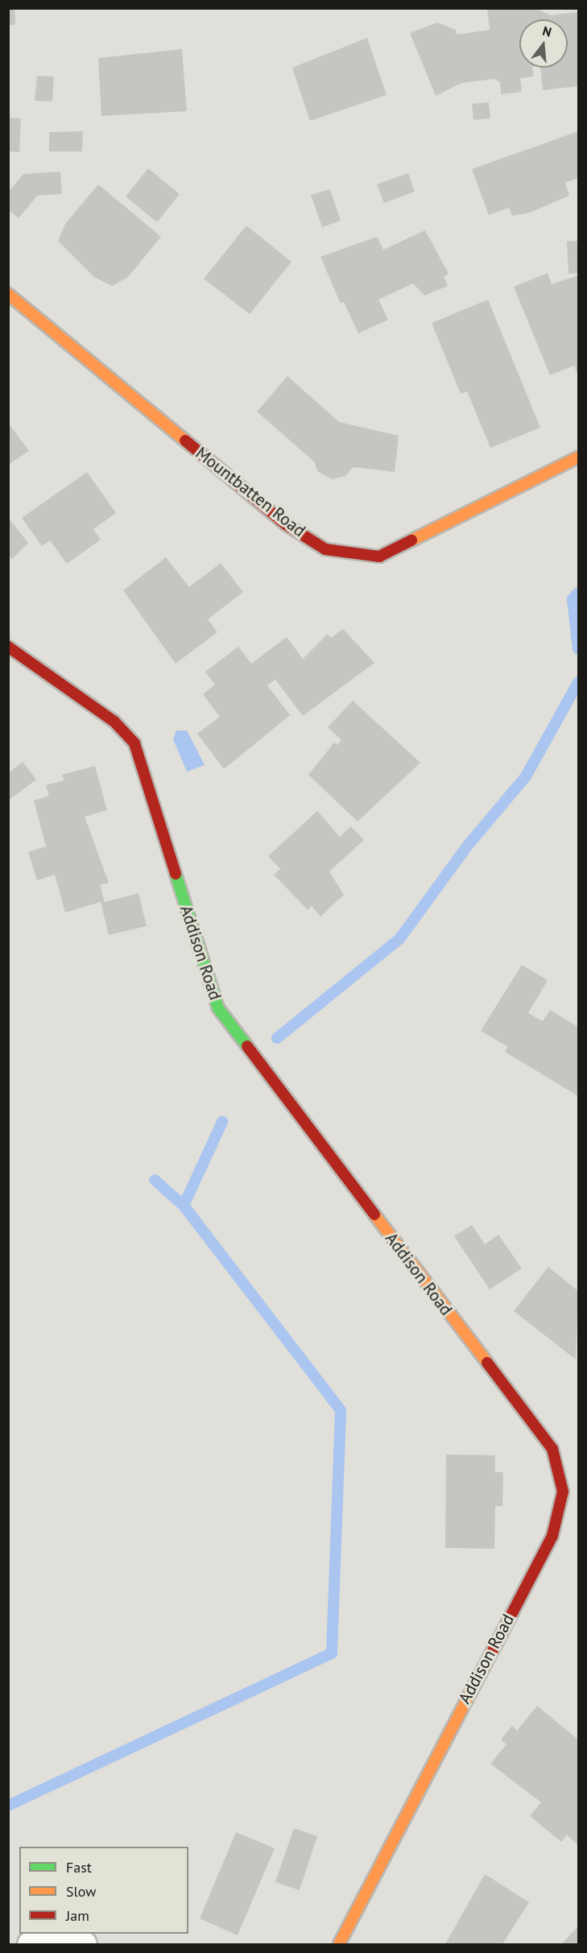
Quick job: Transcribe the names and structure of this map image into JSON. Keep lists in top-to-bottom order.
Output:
{
  "streets": {
    "street": ["Mountbatten Road", "Addison Road"]
  },
  "legend": ["Fast", "Slow", "Jam"],
  "north": "top"
}
